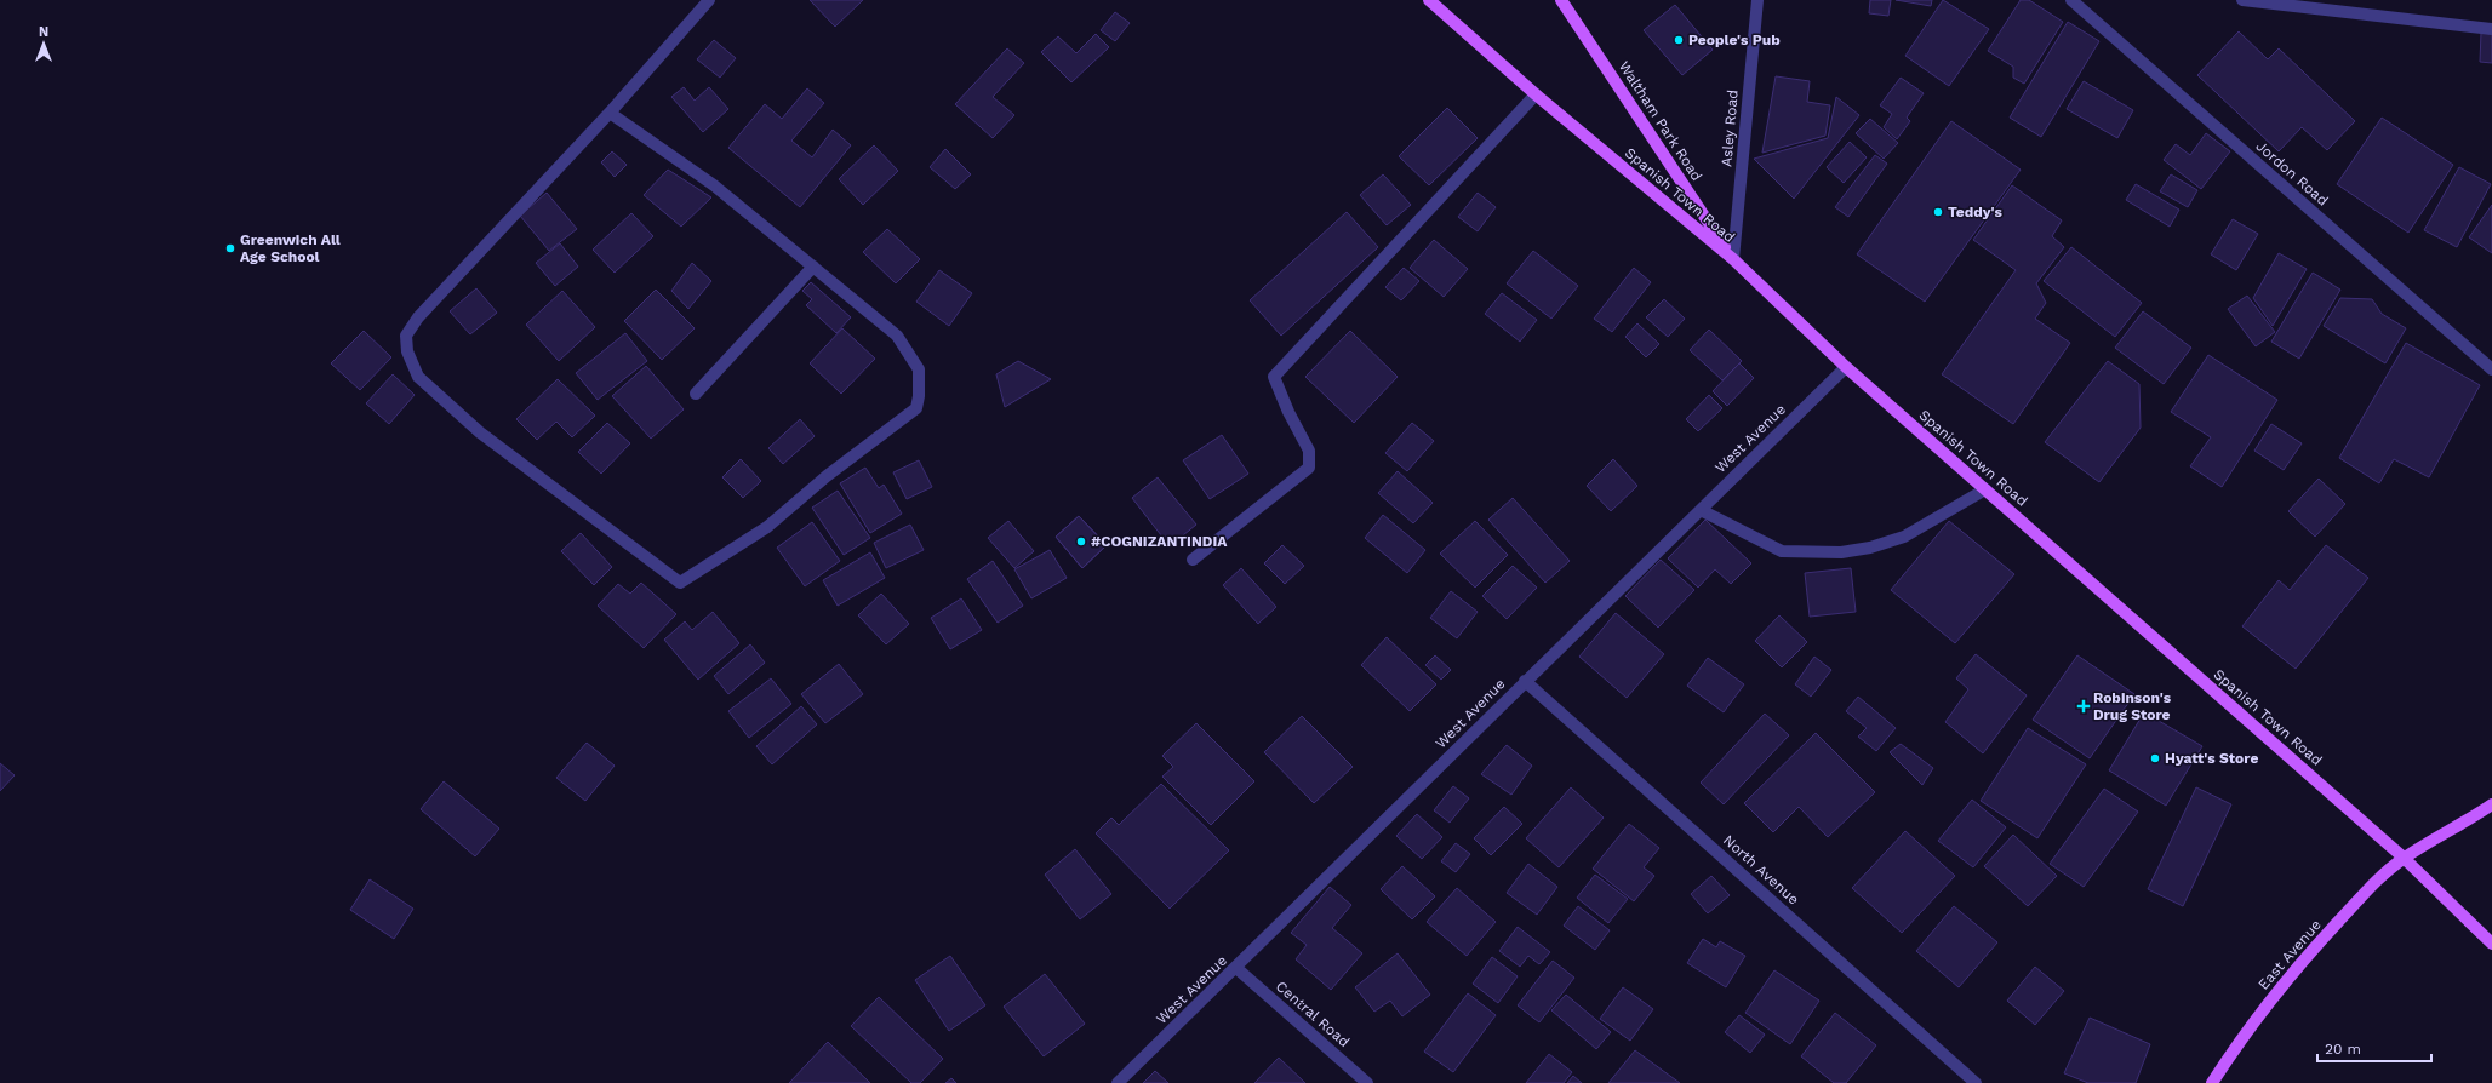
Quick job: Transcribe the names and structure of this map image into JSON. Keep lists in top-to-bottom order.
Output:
{
  "streets": {
    "main road": ["Waltham Park Road", "Spanish Town Road", "East Avenue"],
    "street": [
      "Asley Road",
      "Jordon Road",
      "West Avenue",
      "North Avenue",
      "Central Road"
    ]
  },
  "crossings": [
    ["Waltham Park Road", "Asley Road"],
    ["Waltham Park Road", "Spanish Town Road"],
    ["Asley Road", "Spanish Town Road"],
    ["Spanish Town Road", "West Avenue"],
    ["Spanish Town Road", "East Avenue"],
    ["West Avenue", "North Avenue"],
    ["West Avenue", "Central Road"]
  ],
  "places": {
    "other": [
      "People's Pub",
      "Teddy's",
      "Greenwich All Age School",
      "#COGNIZANTINDIA",
      "Hyatt's Store"
    ],
    "health": ["Robinson's Drug Store"]
  },
  "scale_bar": "20 m",
  "north": "top"
}
